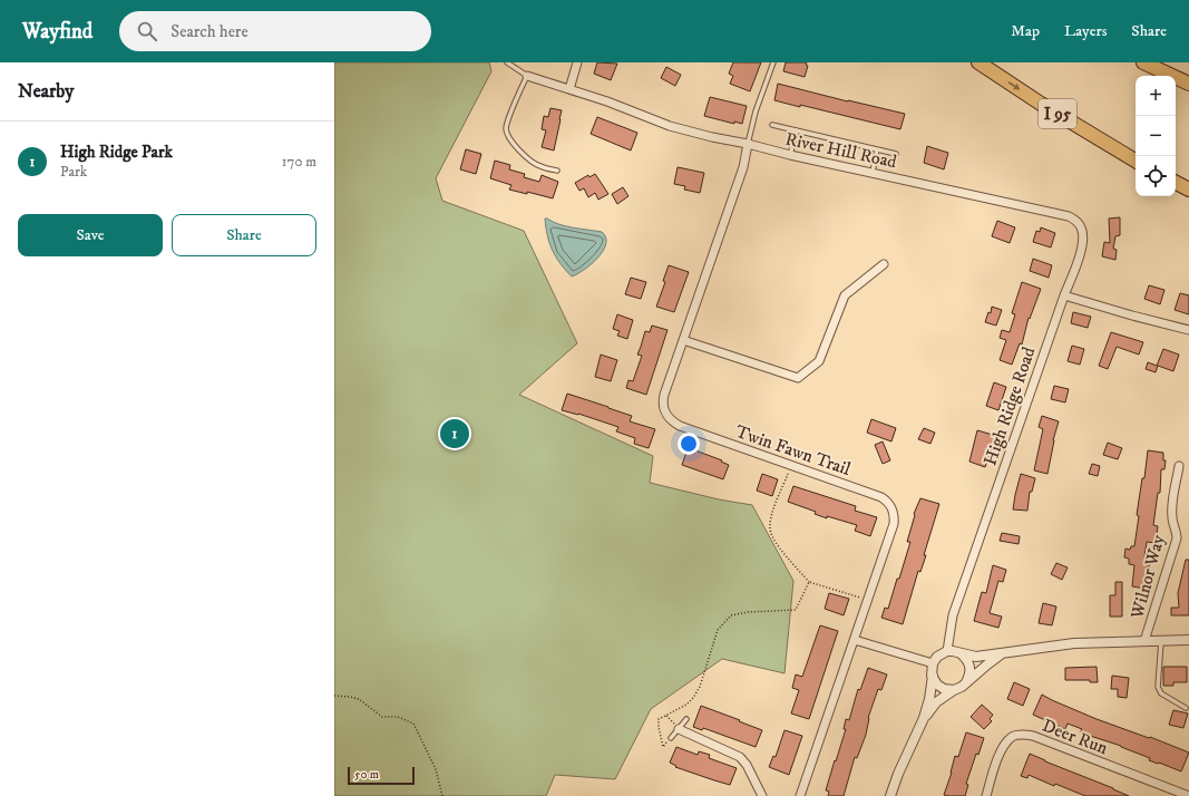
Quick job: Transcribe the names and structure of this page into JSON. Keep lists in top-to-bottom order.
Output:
{
  "streets": {
    "highway": ["I 95"],
    "street": [
      "River Hill Road",
      "High Ridge Road",
      "Twin Fawn Trail",
      "Wilnor Way",
      "Deer Run"
    ]
  },
  "crossings": [
    ["River Hill Road", "High Ridge Road"],
    ["River Hill Road", "Twin Fawn Trail"]
  ],
  "scale_bar": "50 m",
  "page": {
    "header": "Wayfind",
    "search": "Search here",
    "nav": ["Map", "Layers", "Share"],
    "heading": "Nearby",
    "map_buttons": ["+", "−"],
    "list": [
      {
        "mark": "1",
        "name": "High Ridge Park",
        "note": "Park",
        "value": "170 m"
      }
    ],
    "buttons": ["Save", "Share"],
    "pins": "1",
    "scale": "50 m"
  }
}
